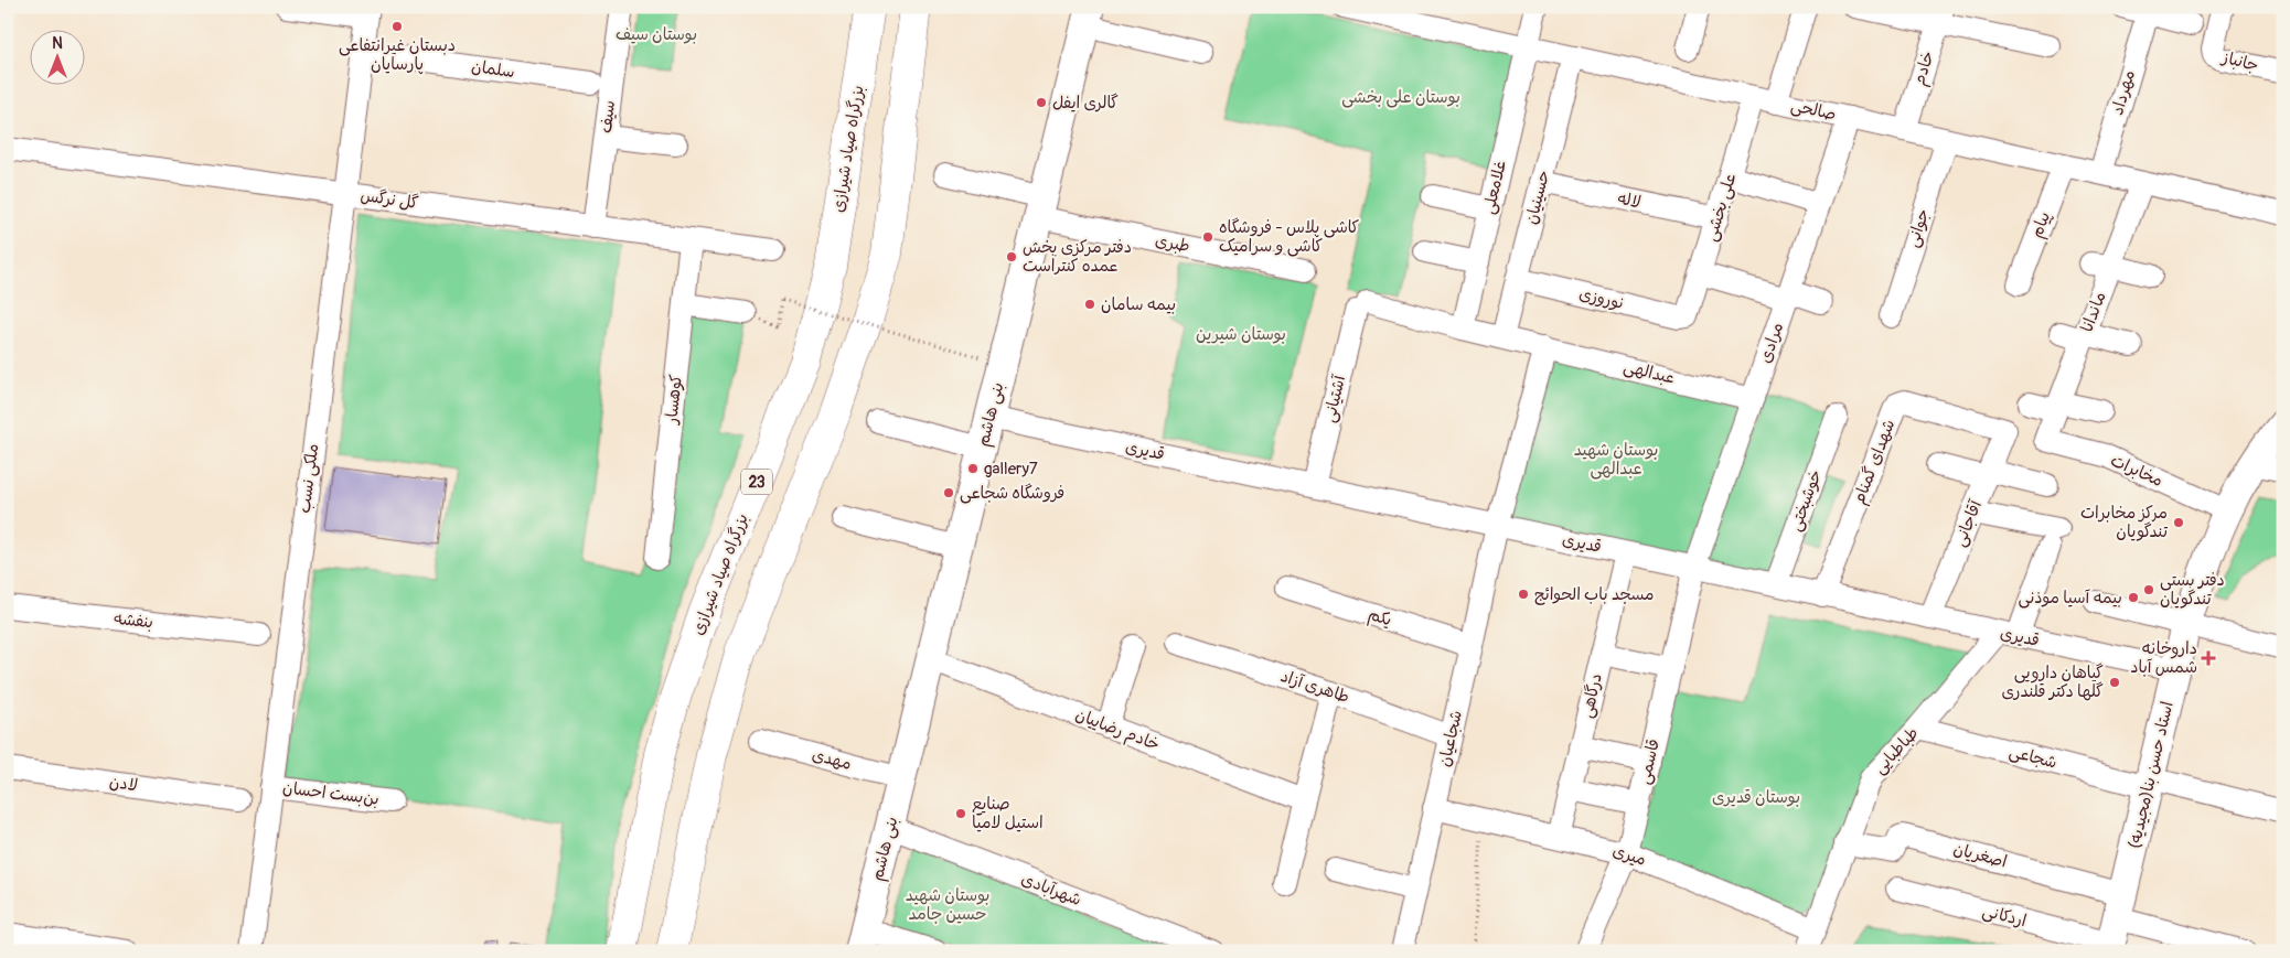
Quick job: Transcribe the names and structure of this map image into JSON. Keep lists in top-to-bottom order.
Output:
{
  "streets": {
    "highway": ["بزرگراه صیاد شیرازی", "23"],
    "main road": ["بنی هاشم", "استاد حسن بنا(مجیدیه)"],
    "street": [
      "جانباز",
      "خادم",
      "سلمان",
      "مهرداد",
      "صالحی",
      "سیف",
      "غلامعلی",
      "حسینیان",
      "گل نرگس",
      "لاله",
      "علی بخشی",
      "پیام",
      "جوانی",
      "طبری",
      "نوروزی",
      "ماندانا",
      "مرادی",
      "عبدالهی",
      "کوهسار",
      "آشتیانی",
      "قدیری",
      "شهدای گمنام",
      "مخابرات",
      "ملکی نسب",
      "خوشبختی",
      "آقاجانی",
      "یکم",
      "بنفشه",
      "طاهری آزاد",
      "درگاهی",
      "خادم رضاییان",
      "شجاعیان",
      "طباطبایی",
      "شجاعی",
      "مهدی",
      "قاسمی",
      "لادن",
      "بن‌بست احسان",
      "میری",
      "اصغریان",
      "شهرآبادی",
      "اردکانی"
    ]
  },
  "crossings": [
    ["خادم", "صالحی"],
    ["سلمان", "ملکی نسب"],
    ["مهرداد", "صالحی"],
    ["صالحی", "غلامعلی"],
    ["صالحی", "حسینیان"],
    ["صالحی", "علی بخشی"],
    ["صالحی", "پیام"],
    ["صالحی", "جوانی"],
    ["صالحی", "ماندانا"],
    ["صالحی", "مرادی"],
    ["سیف", "گل نرگس"],
    ["غلامعلی", "عبدالهی"],
    ["حسینیان", "لاله"],
    ["حسینیان", "نوروزی"],
    ["حسینیان", "عبدالهی"],
    ["گل نرگس", "کوهسار"],
    ["گل نرگس", "ملکی نسب"],
    ["لاله", "علی بخشی"],
    ["علی بخشی", "نوروزی"],
    ["طبری", "بنی هاشم"],
    ["ماندانا", "مخابرات"],
    ["مرادی", "عبدالهی"],
    ["مرادی", "قدیری"],
    ["مرادی", "قاسمی"],
    ["عبدالهی", "آشتیانی"],
    ["آشتیانی", "قدیری"],
    ["بنی هاشم", "قدیری"],
    ["بنی هاشم", "خادم رضاییان"],
    ["بنی هاشم", "مهدی"],
    ["بنی هاشم", "شهرآبادی"],
    ["قدیری", "شهدای گمنام"],
    ["قدیری", "خوشبختی"],
    ["قدیری", "آقاجانی"],
    ["قدیری", "درگاهی"],
    ["قدیری", "شجاعیان"],
    ["قدیری", "طباطبایی"],
    ["قدیری", "قاسمی"],
    ["قدیری", "استاد حسن بنا(مجیدیه)"],
    ["شهدای گمنام", "آقاجانی"],
    ["مخابرات", "استاد حسن بنا(مجیدیه)"],
    ["ملکی نسب", "بن‌بست احسان"],
    ["یکم", "شجاعیان"],
    ["طاهری آزاد", "شجاعیان"],
    ["درگاهی", "میری"],
    ["شجاعیان", "میری"],
    ["طباطبایی", "شجاعی"],
    ["طباطبایی", "میری"],
    ["طباطبایی", "اصغریان"],
    ["شجاعی", "استاد حسن بنا(مجیدیه)"],
    ["قاسمی", "میری"],
    ["استاد حسن بنا(مجیدیه)", "اصغریان"],
    ["استاد حسن بنا(مجیدیه)", "اردکانی"],
    ["اصغریان", "اردکانی"]
  ],
  "parks": [
    "بوستان سیف",
    "بوستان علی بخشی",
    "بوستان شیرین",
    "بوستان شهید عبدالهی",
    "بوستان قدیری",
    "بوستان شهید حسین جامد"
  ],
  "places": {
    "other": [
      "دبستان غیرانتفاعی پارسایان",
      "گالری ایفل",
      "کاشی پلاس - فروشگاه کاشی و سرامیک",
      "دفتر مرکزی پخش عمده کنتراست",
      "بیمه سامان",
      "gallery7",
      "فروشگاه شجاعی",
      "مرکز مخابرات تندگویان",
      "دفتر پستی تندگویان",
      "مسجد باب الحوائج",
      "بیمه آسیا موذنی",
      "گیاهان دارویی گلها دکتر قلندری",
      "صنایع استیل لامیا"
    ],
    "health": ["داروخانه شمس آباد"]
  },
  "north": "top"
}
